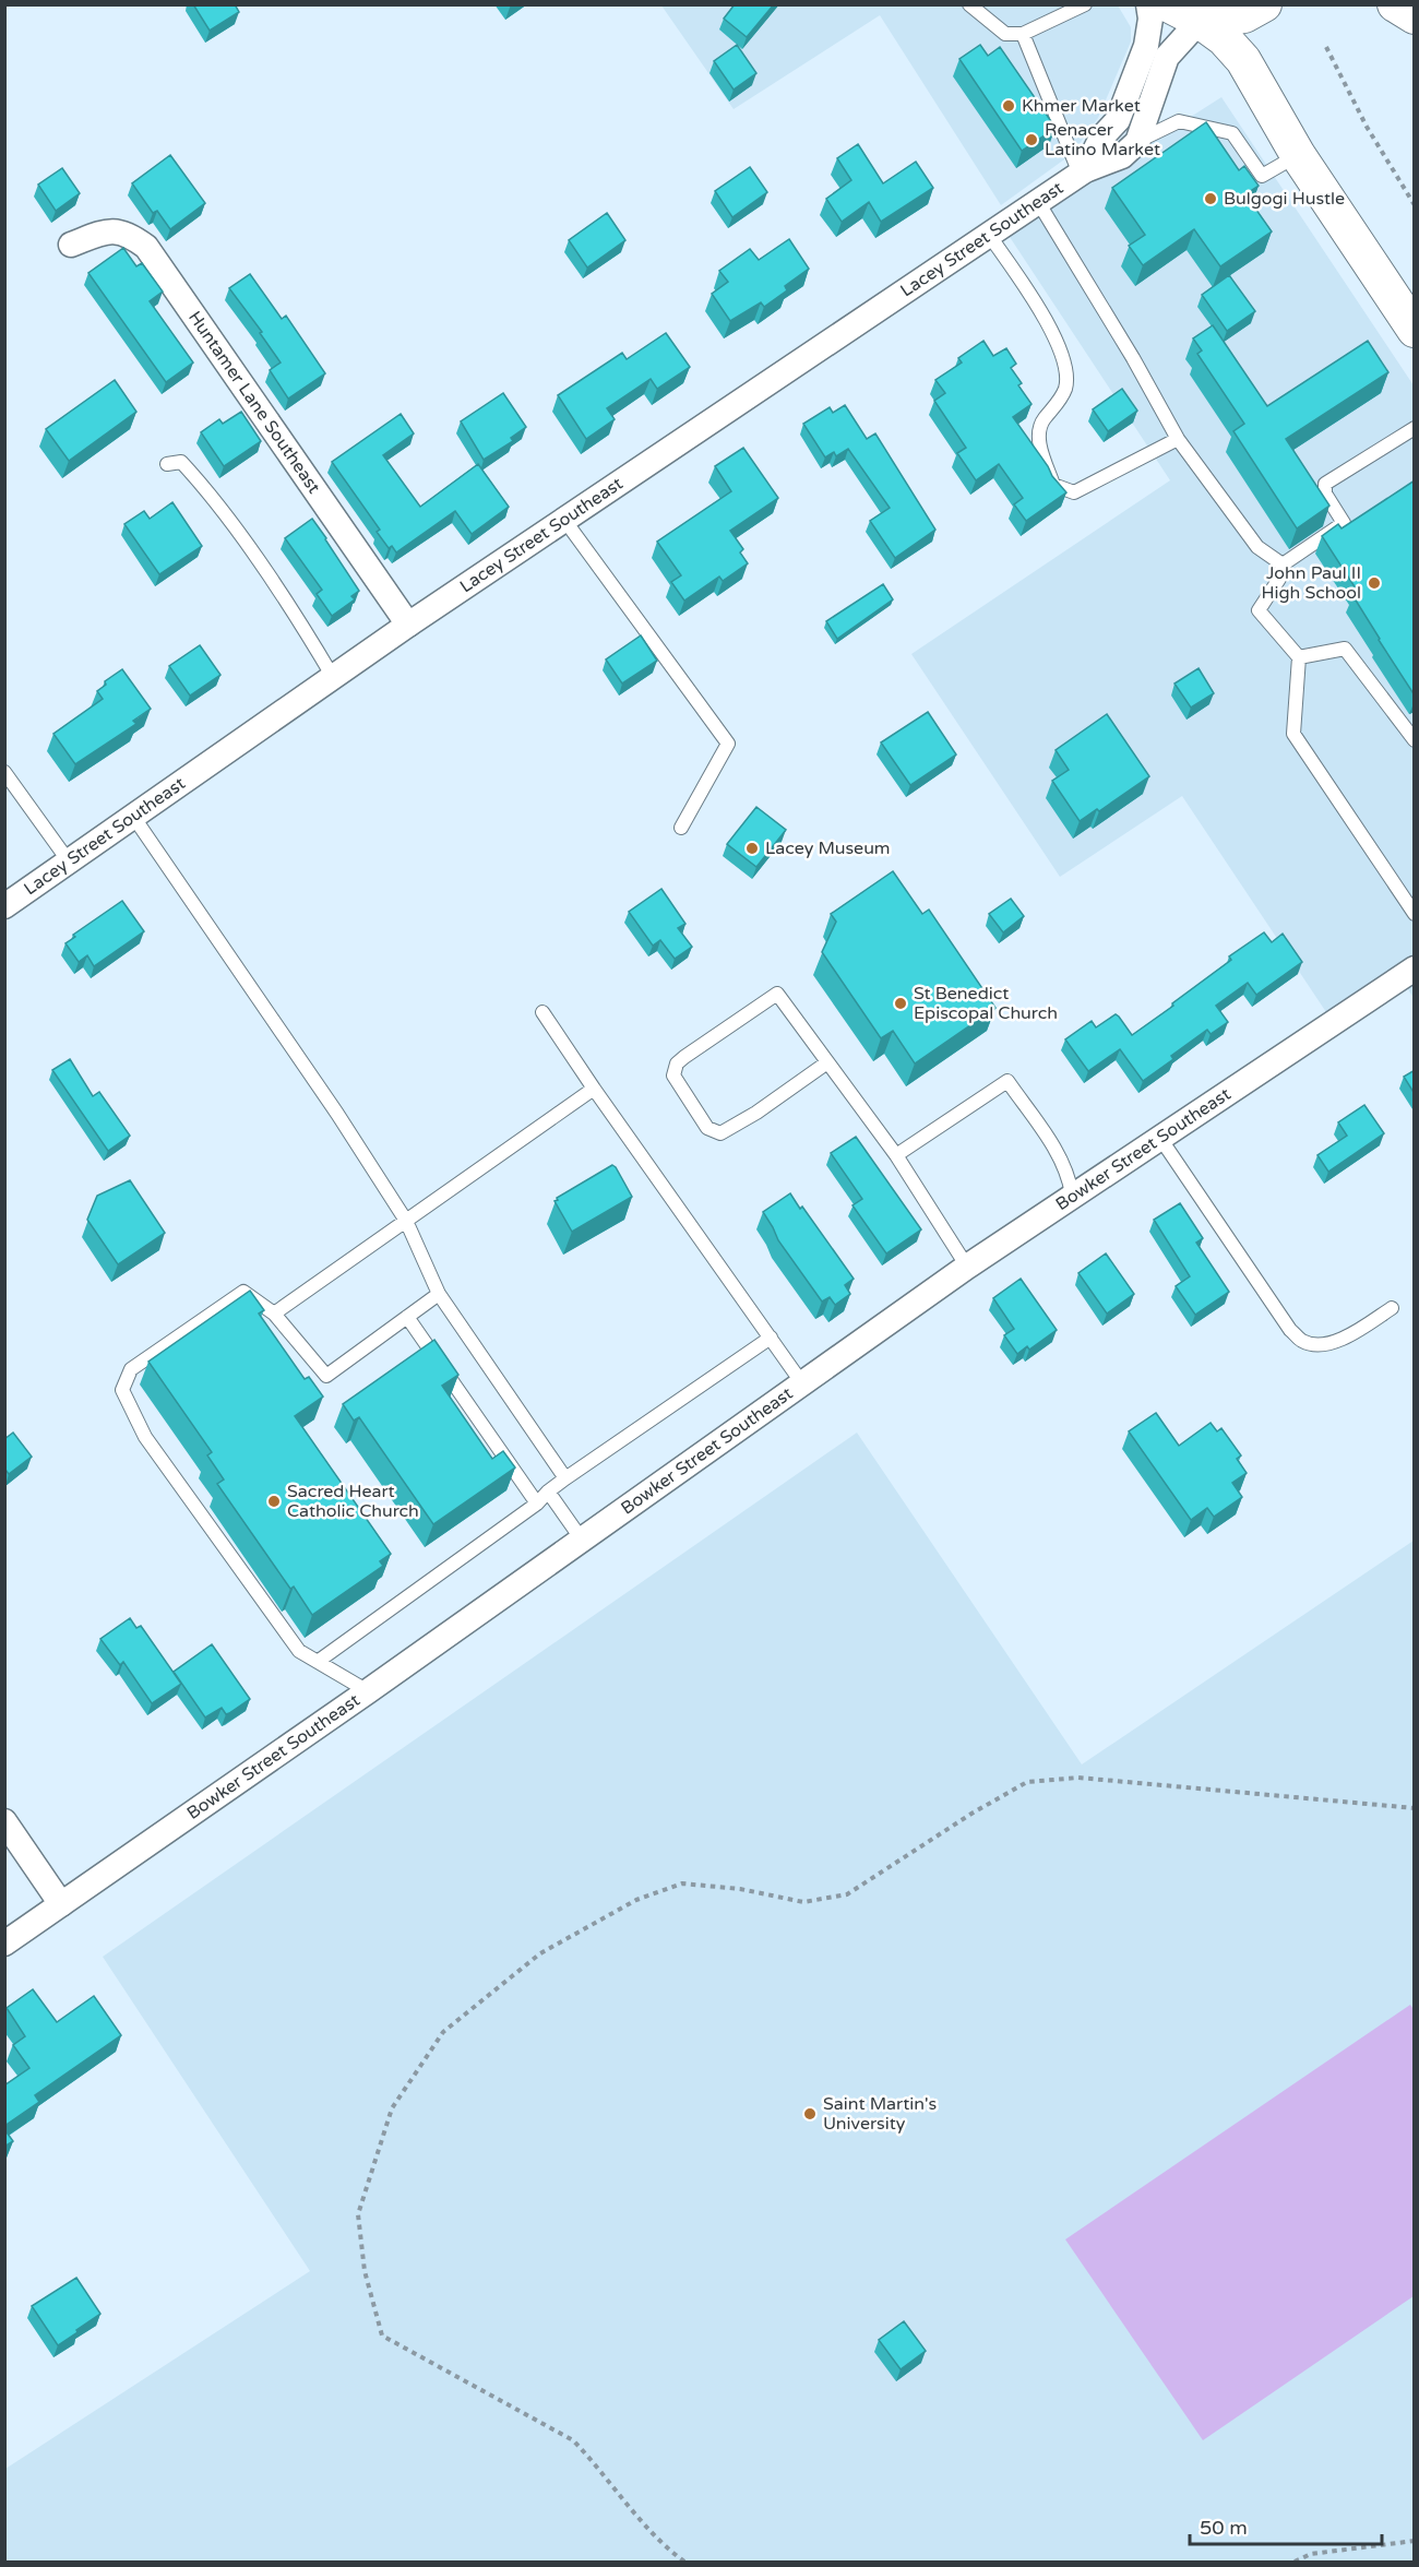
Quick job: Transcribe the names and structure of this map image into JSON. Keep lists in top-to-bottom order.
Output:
{
  "streets": {
    "street": ["Lacey Street Southeast", "Huntamer Lane Southeast", "Bowker Street Southeast"]
  },
  "crossings": [
    ["Lacey Street Southeast", "Huntamer Lane Southeast"]
  ],
  "places": [
    "Khmer Market",
    "Renacer Latino Market",
    "Bulgogi Hustle",
    "John Paul II High School",
    "Lacey Museum",
    "St Benedict Episcopal Church",
    "Sacred Heart Catholic Church",
    "Saint Martin's University"
  ],
  "scale_bar": "50 m"
}
